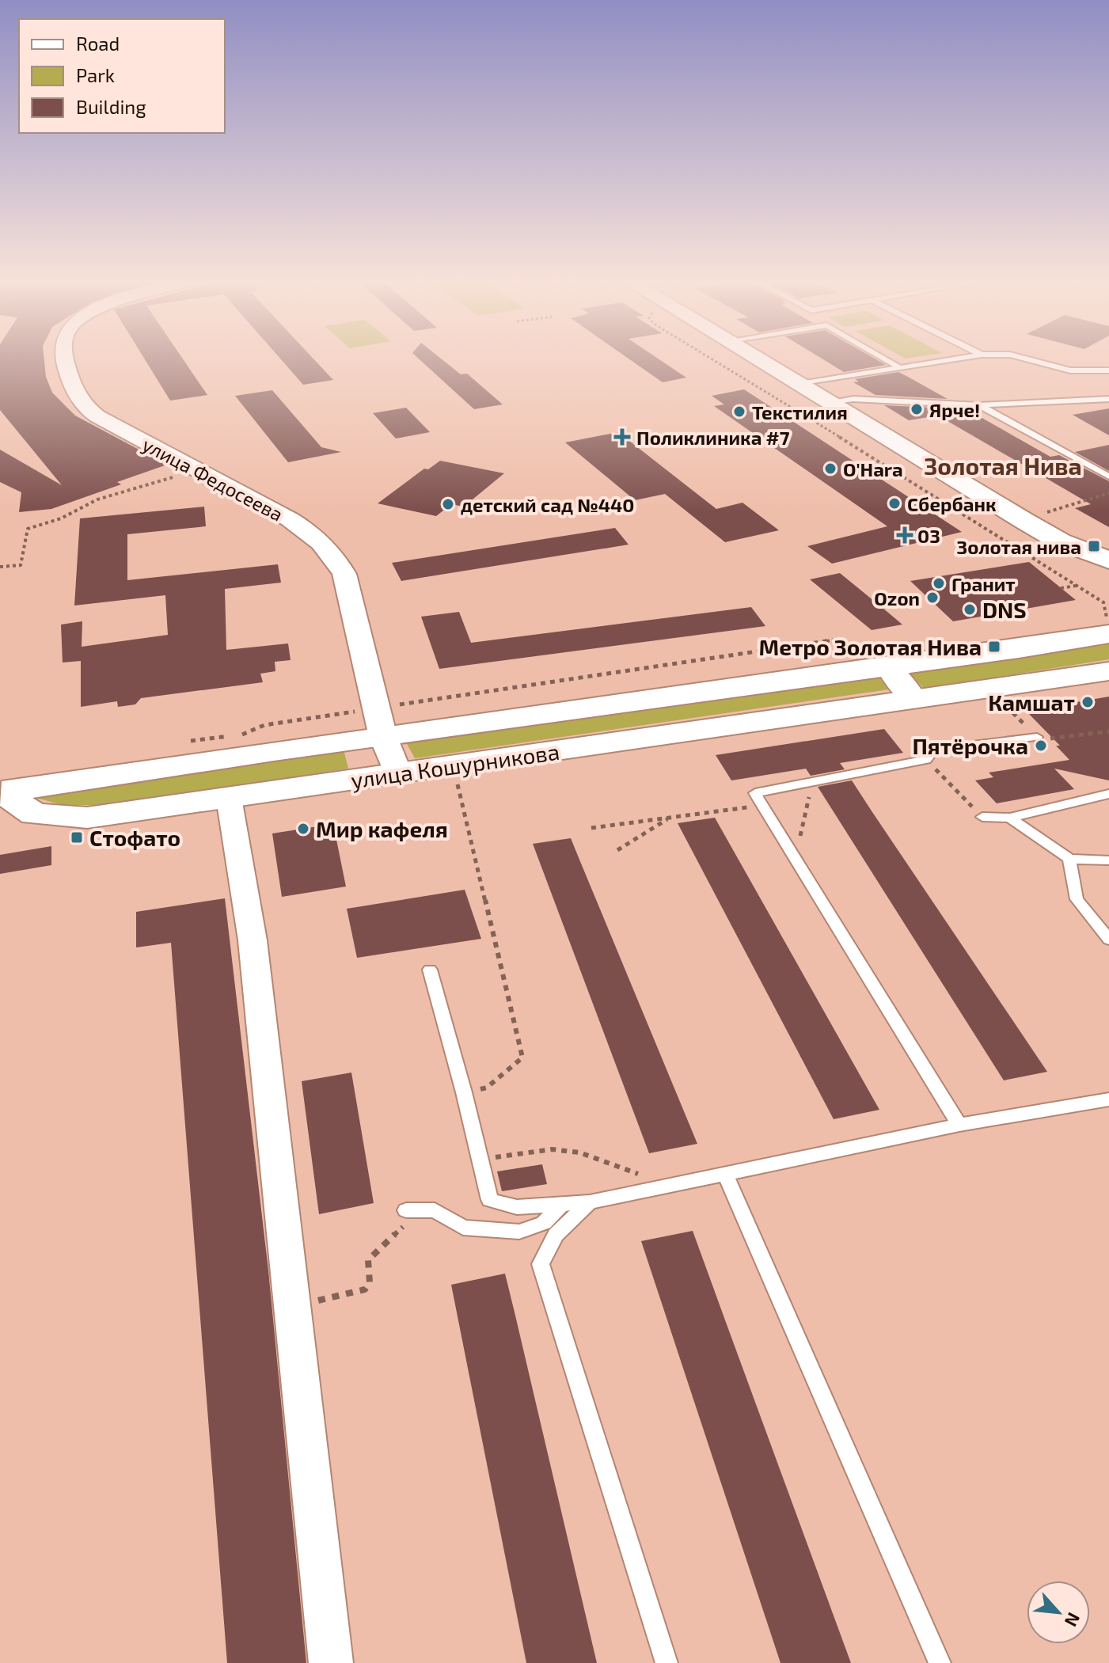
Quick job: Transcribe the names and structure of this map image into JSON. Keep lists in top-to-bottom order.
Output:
{
  "streets": {
    "main road": ["улица Кошурникова"],
    "street": ["улица Федосеева"]
  },
  "crossings": [
    ["улица Федосеева", "улица Кошурникова"]
  ],
  "districts": ["Золотая Нива"],
  "places": {
    "other": [
      "Ярче!",
      "Текстилия",
      "O'Hara",
      "Сбербанк",
      "детский сад №440",
      "Гранит",
      "Ozon",
      "DNS",
      "Камшат",
      "Пятёрочка",
      "Мир кафеля"
    ],
    "health": ["Поликлиника #7", "03"],
    "transit": ["Золотая нива", "Метро Золотая Нива", "Стофато"]
  },
  "legend": ["Road", "Park", "Building"],
  "north": "bottom right"
}
